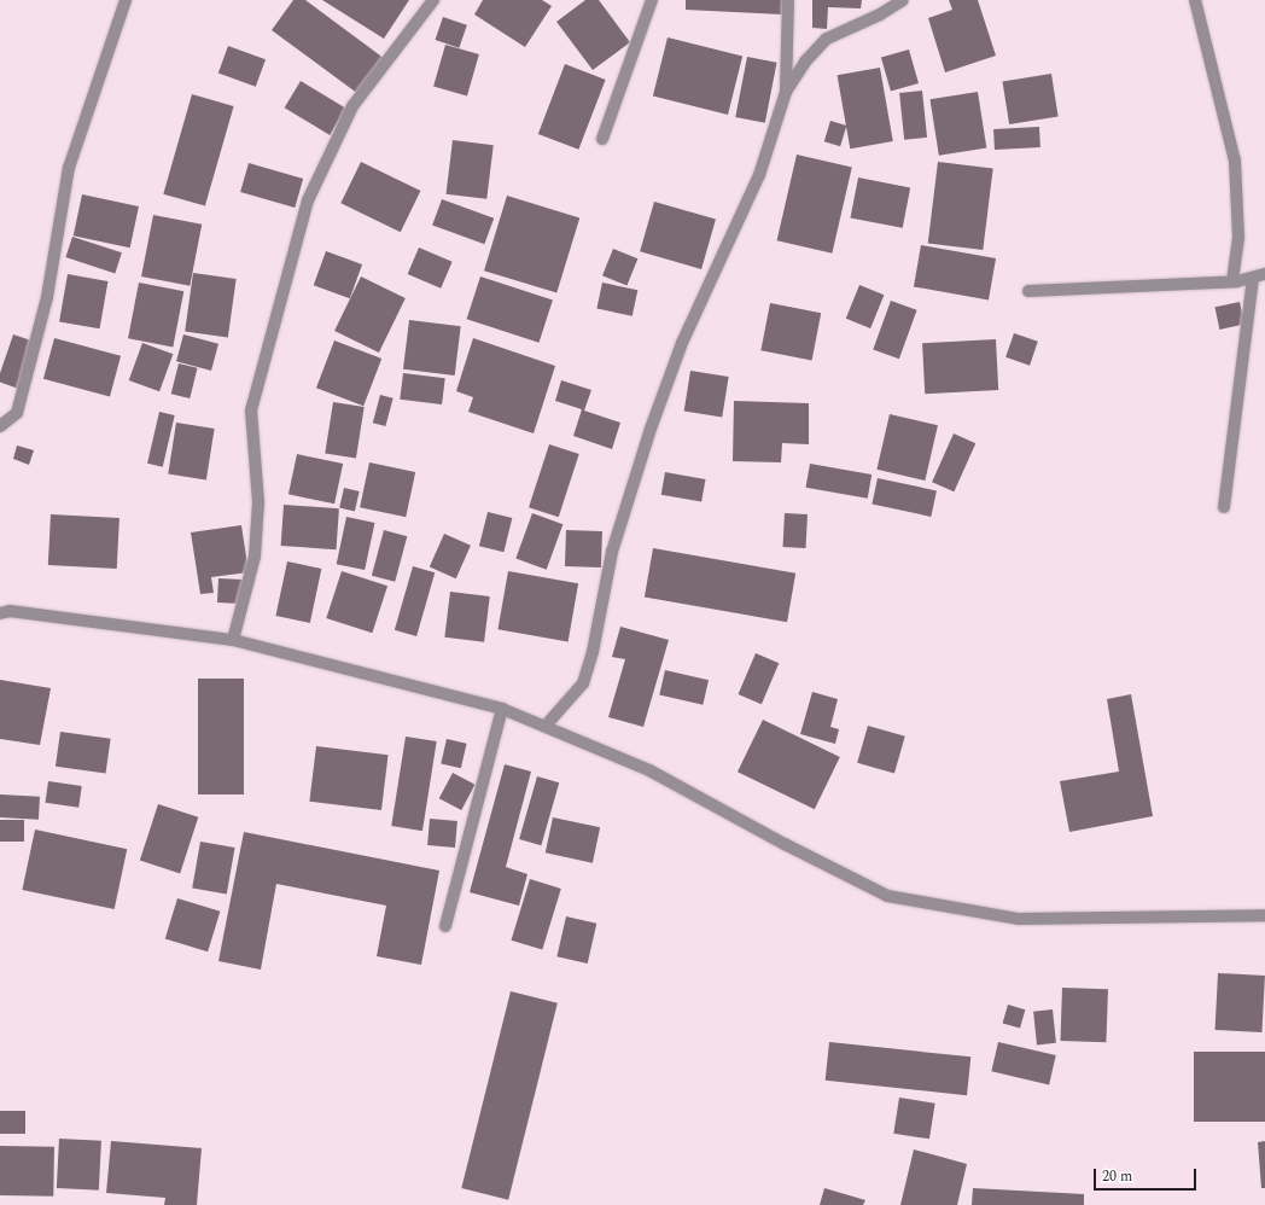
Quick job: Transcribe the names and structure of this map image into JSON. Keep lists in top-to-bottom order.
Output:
{
  "scale_bar": "20 m"
}
